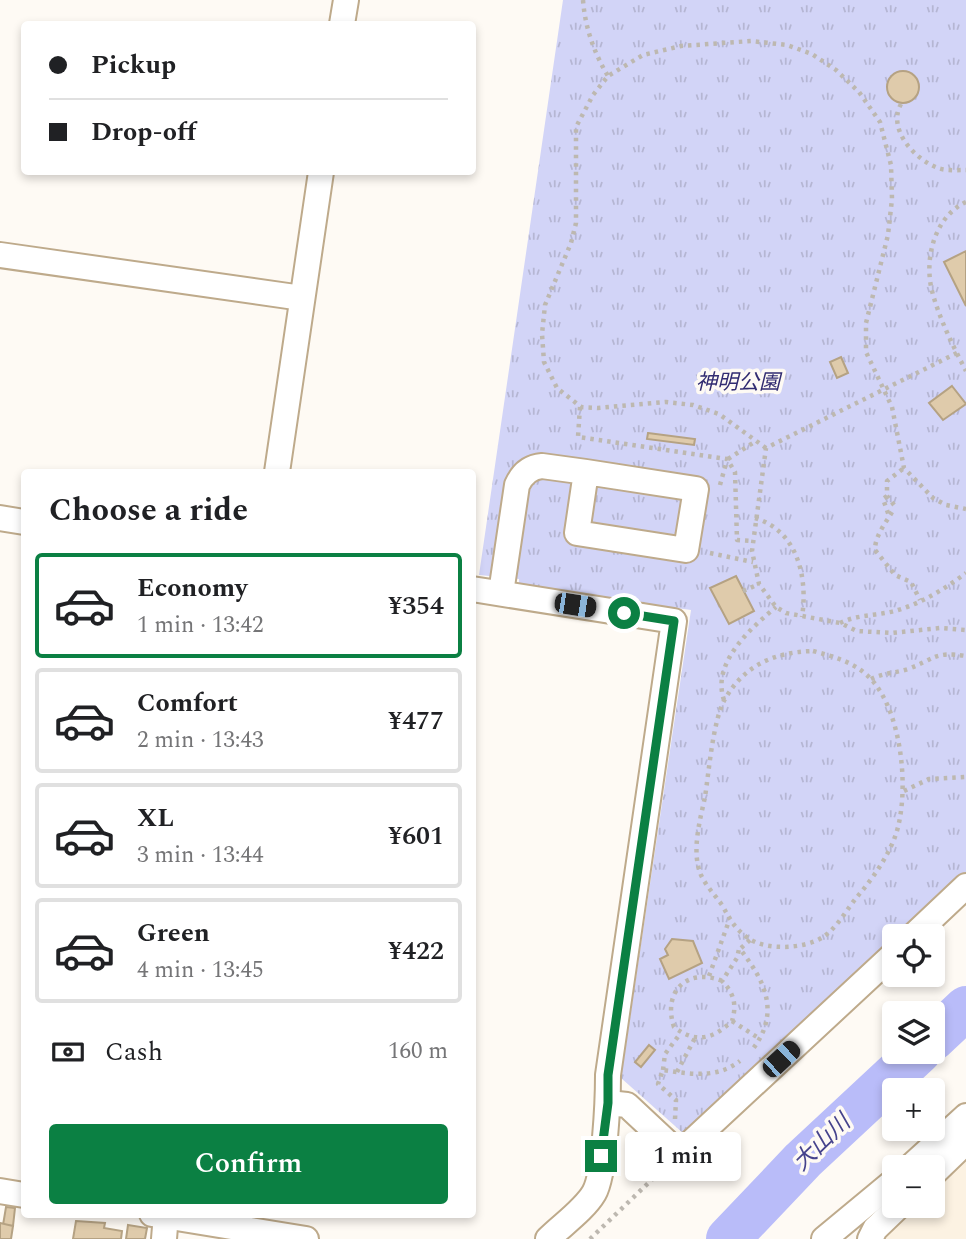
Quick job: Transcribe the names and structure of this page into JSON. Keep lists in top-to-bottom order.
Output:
{
  "water": ["大山川"],
  "parks": ["神明公園"],
  "page": {
    "banner": ["Pickup", "Drop-off"],
    "heading": "Choose a ride",
    "list": [
      {
        "name": "Economy",
        "note": "1 min · 13:42",
        "value": "¥354"
      },
      {
        "name": "Comfort",
        "note": "2 min · 13:43",
        "value": "¥477"
      },
      {
        "name": "XL",
        "note": "3 min · 13:44",
        "value": "¥601"
      },
      {
        "name": "Green",
        "note": "4 min · 13:45",
        "value": "¥422"
      }
    ],
    "map_buttons": ["+", "−"],
    "pay": ["Cash", "160 m"],
    "buttons": "Confirm",
    "bubble": "1 min"
  }
}
